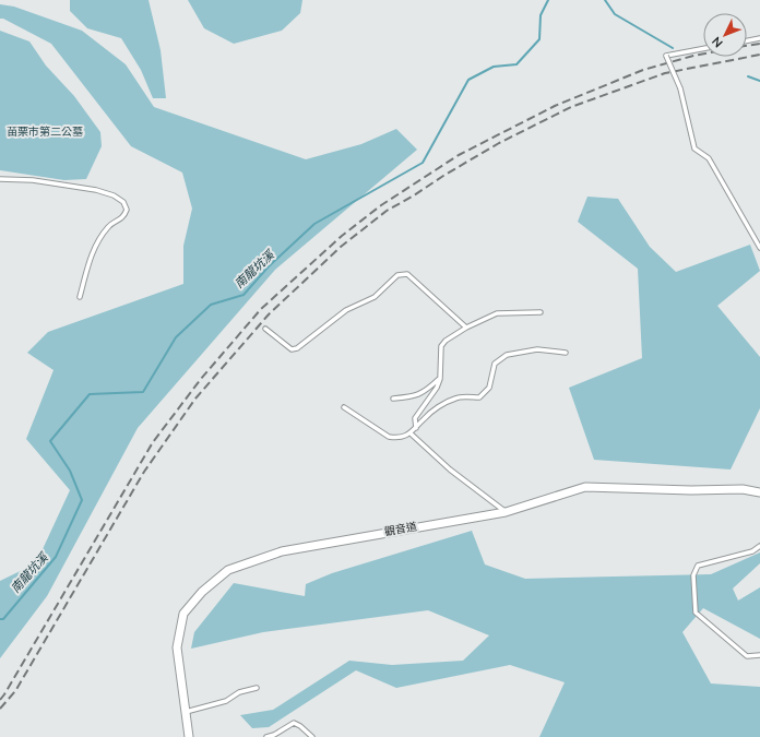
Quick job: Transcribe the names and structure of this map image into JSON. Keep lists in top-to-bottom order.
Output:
{
  "streets": {
    "street": ["觀音道"]
  },
  "water": ["南龍坑溪"],
  "parks": ["苗栗市第二公墓"],
  "north": "bottom left"
}
